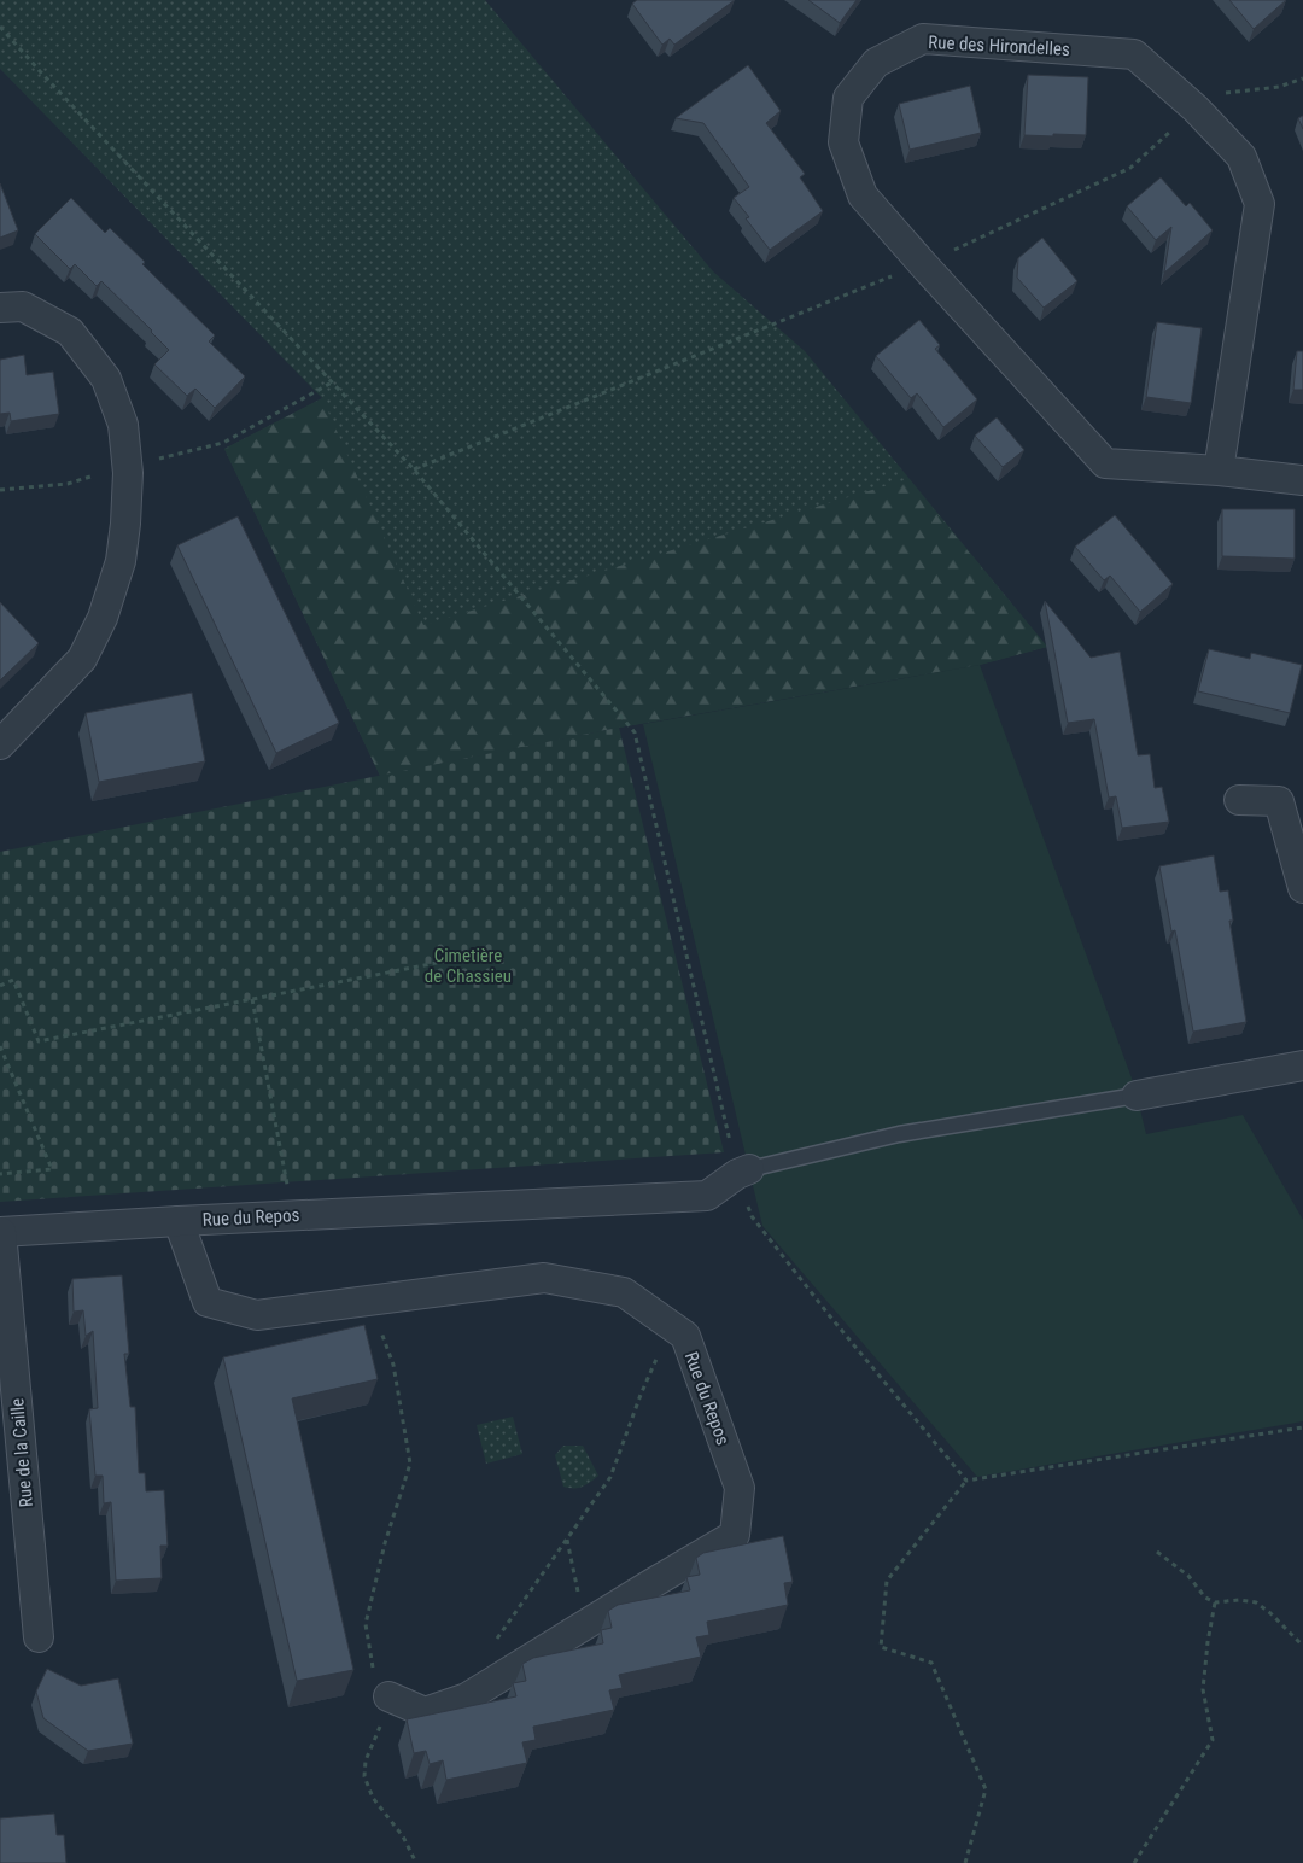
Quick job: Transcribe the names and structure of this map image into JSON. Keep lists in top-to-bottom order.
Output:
{
  "streets": {
    "street": ["Rue des Hirondelles", "Rue du Repos", "Rue de la Caille"]
  },
  "crossings": [
    ["Rue du Repos", "Rue de la Caille"]
  ],
  "parks": ["Cimetière de Chassieu"]
}
